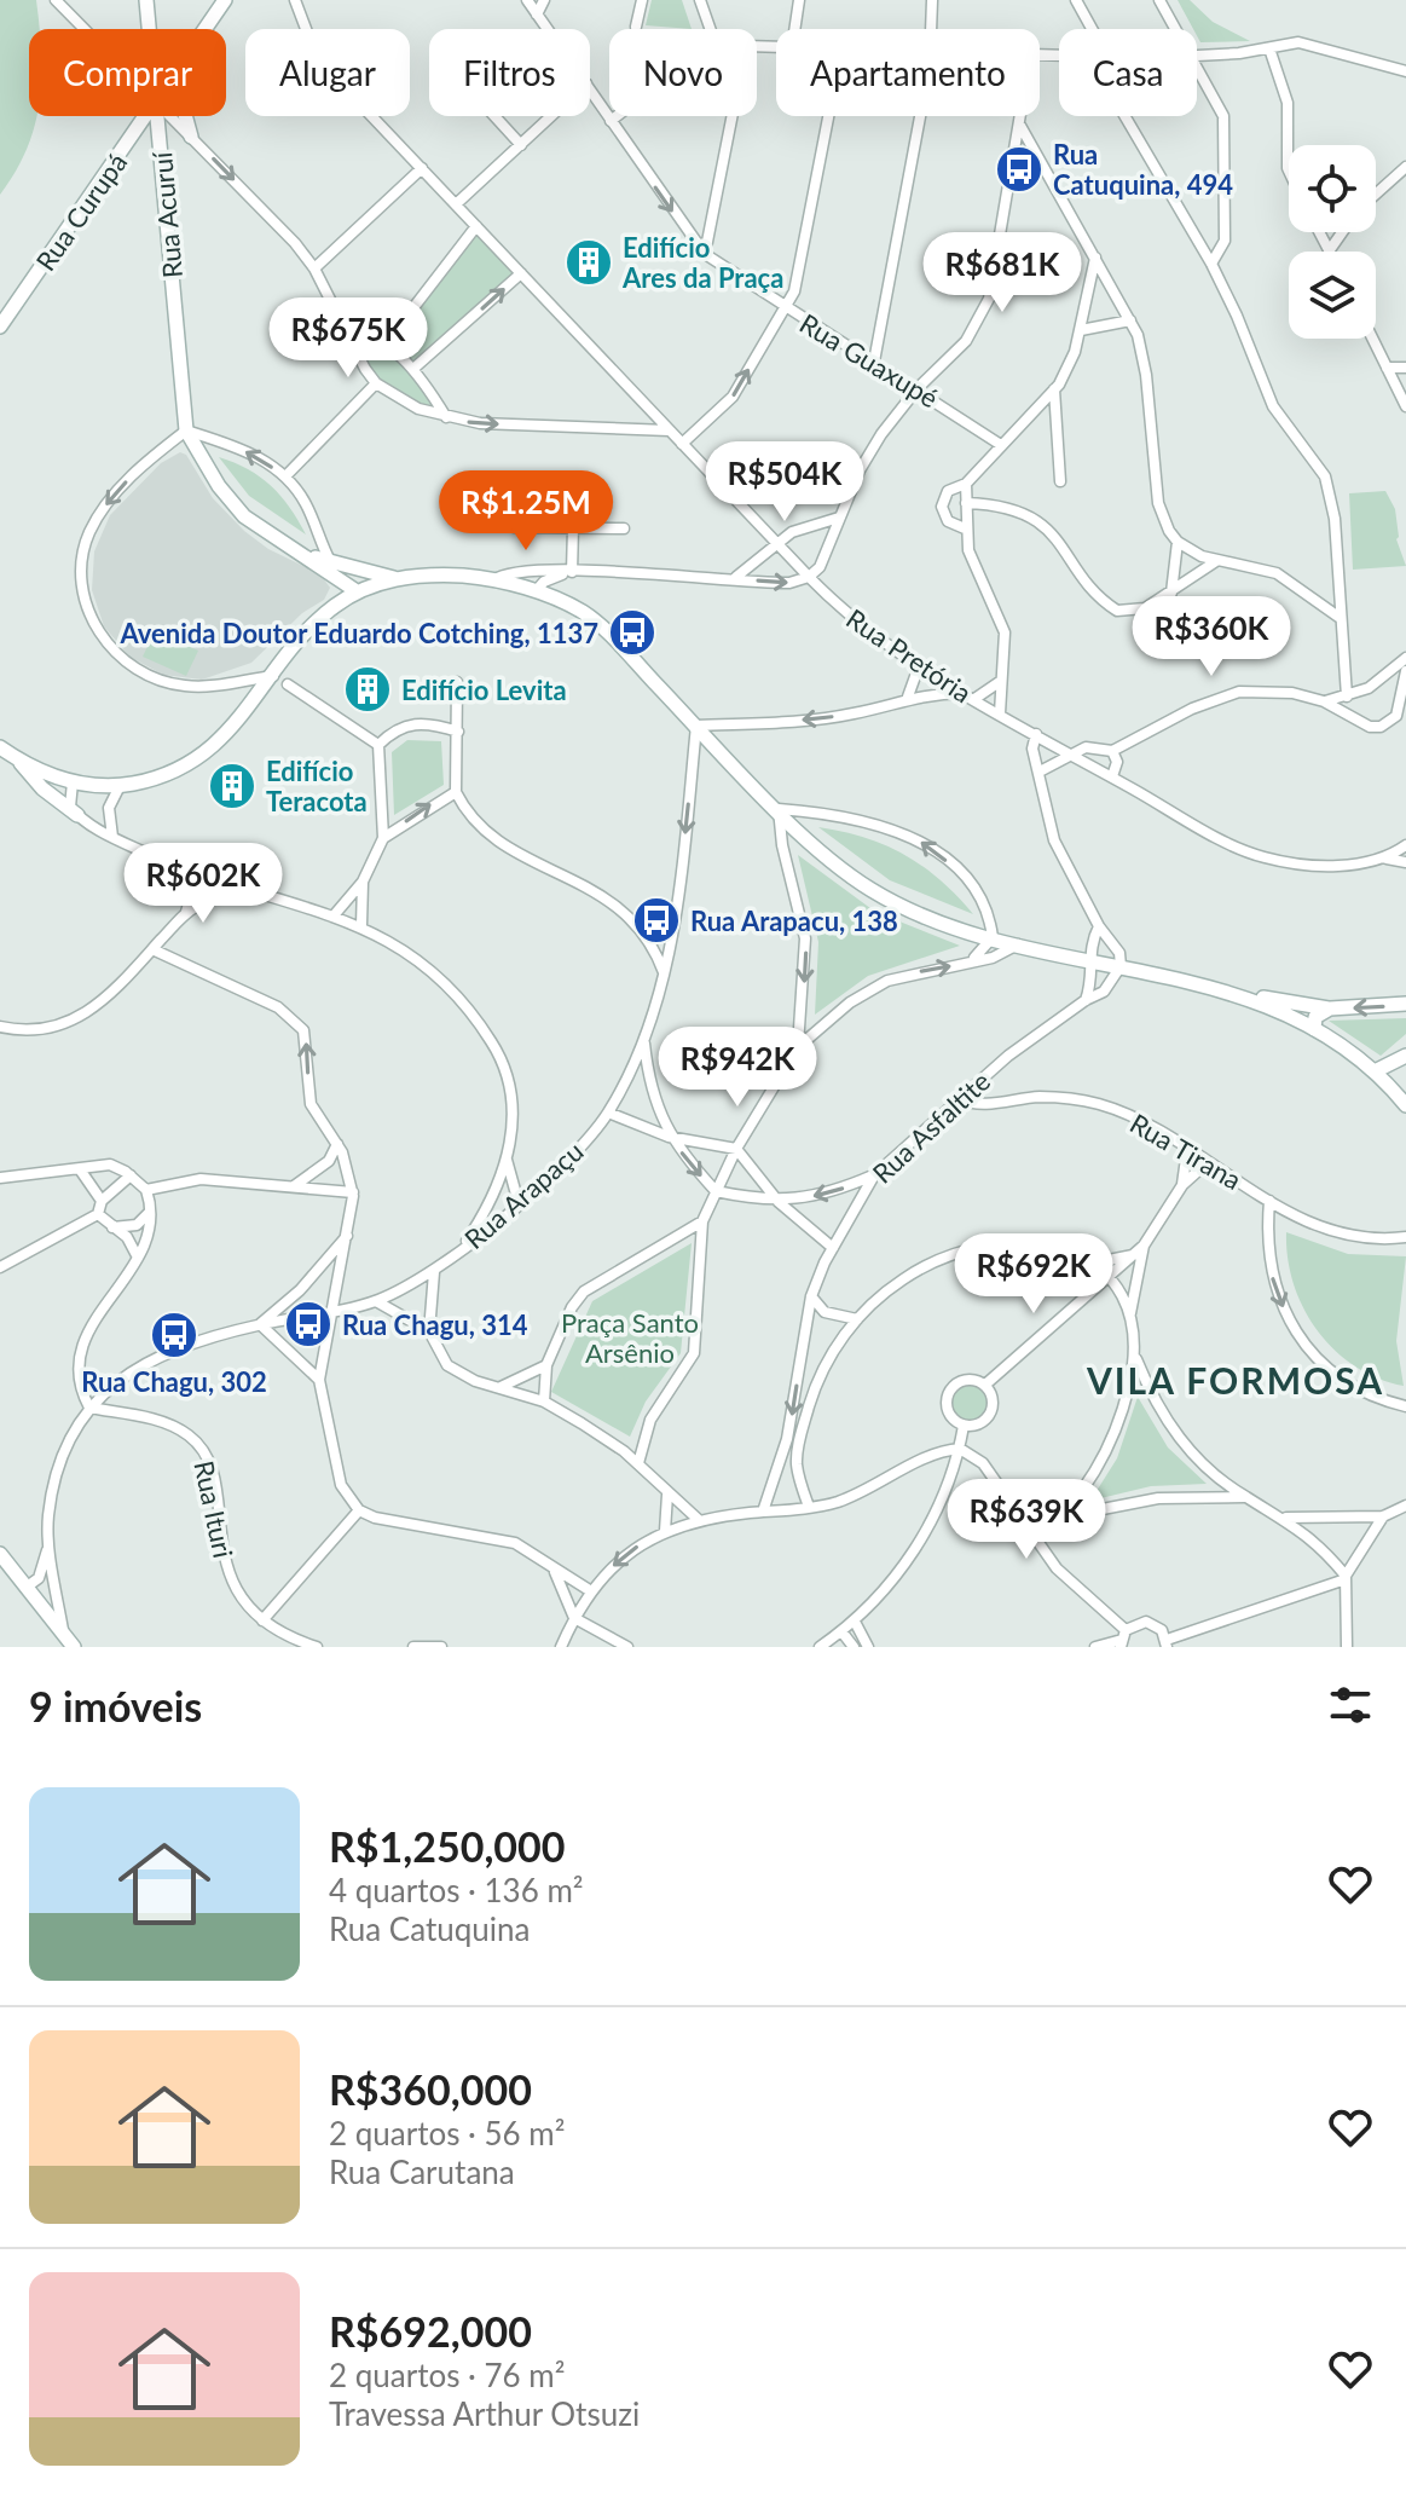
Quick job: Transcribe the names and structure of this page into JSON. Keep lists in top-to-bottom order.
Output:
{
  "streets": {
    "main road": ["Rua Curupá", "Rua Acuruí"],
    "street": [
      "Rua Guaxupé",
      "Rua Pretória",
      "Rua Asfaltite",
      "Rua Tirana",
      "Rua Arapaçu",
      "Rua Ituri"
    ]
  },
  "crossings": [
    ["Rua Asfaltite", "Rua Tirana"],
    ["Rua Arapaçu", "Rua Ituri"]
  ],
  "districts": ["VILA FORMOSA"],
  "parks": ["Praça Santo Arsênio"],
  "places": {
    "bus stop": [
      "Rua Catuquina, 494",
      "Avenida Doutor Eduardo Cotching, 1137",
      "Rua Arapacu, 138",
      "Rua Chagu, 314",
      "Rua Chagu, 302"
    ],
    "building": ["Edifício Ares da Praça", "Edifício Levita", "Edifício Teracota"]
  },
  "page": {
    "chip": [
      "Comprar",
      "Alugar",
      "Filtros",
      "Novo",
      "Apartamento",
      "Casa"
    ],
    "price": [
      "R$681K",
      "R$675K",
      "R$504K",
      "R$1.25M",
      "R$360K",
      "R$602K",
      "R$942K",
      "R$692K",
      "R$639K"
    ],
    "heading": "9 imóveis",
    "list": [
      {
        "name": "R$1,250,000",
        "note": "4 quartos · 136 m² · Rua Catuquina"
      },
      {
        "name": "R$360,000",
        "note": "2 quartos · 56 m² · Rua Carutana"
      },
      {
        "name": "R$692,000",
        "note": "2 quartos · 76 m² · Travessa Arthur Otsuzi"
      }
    ]
  }
}
